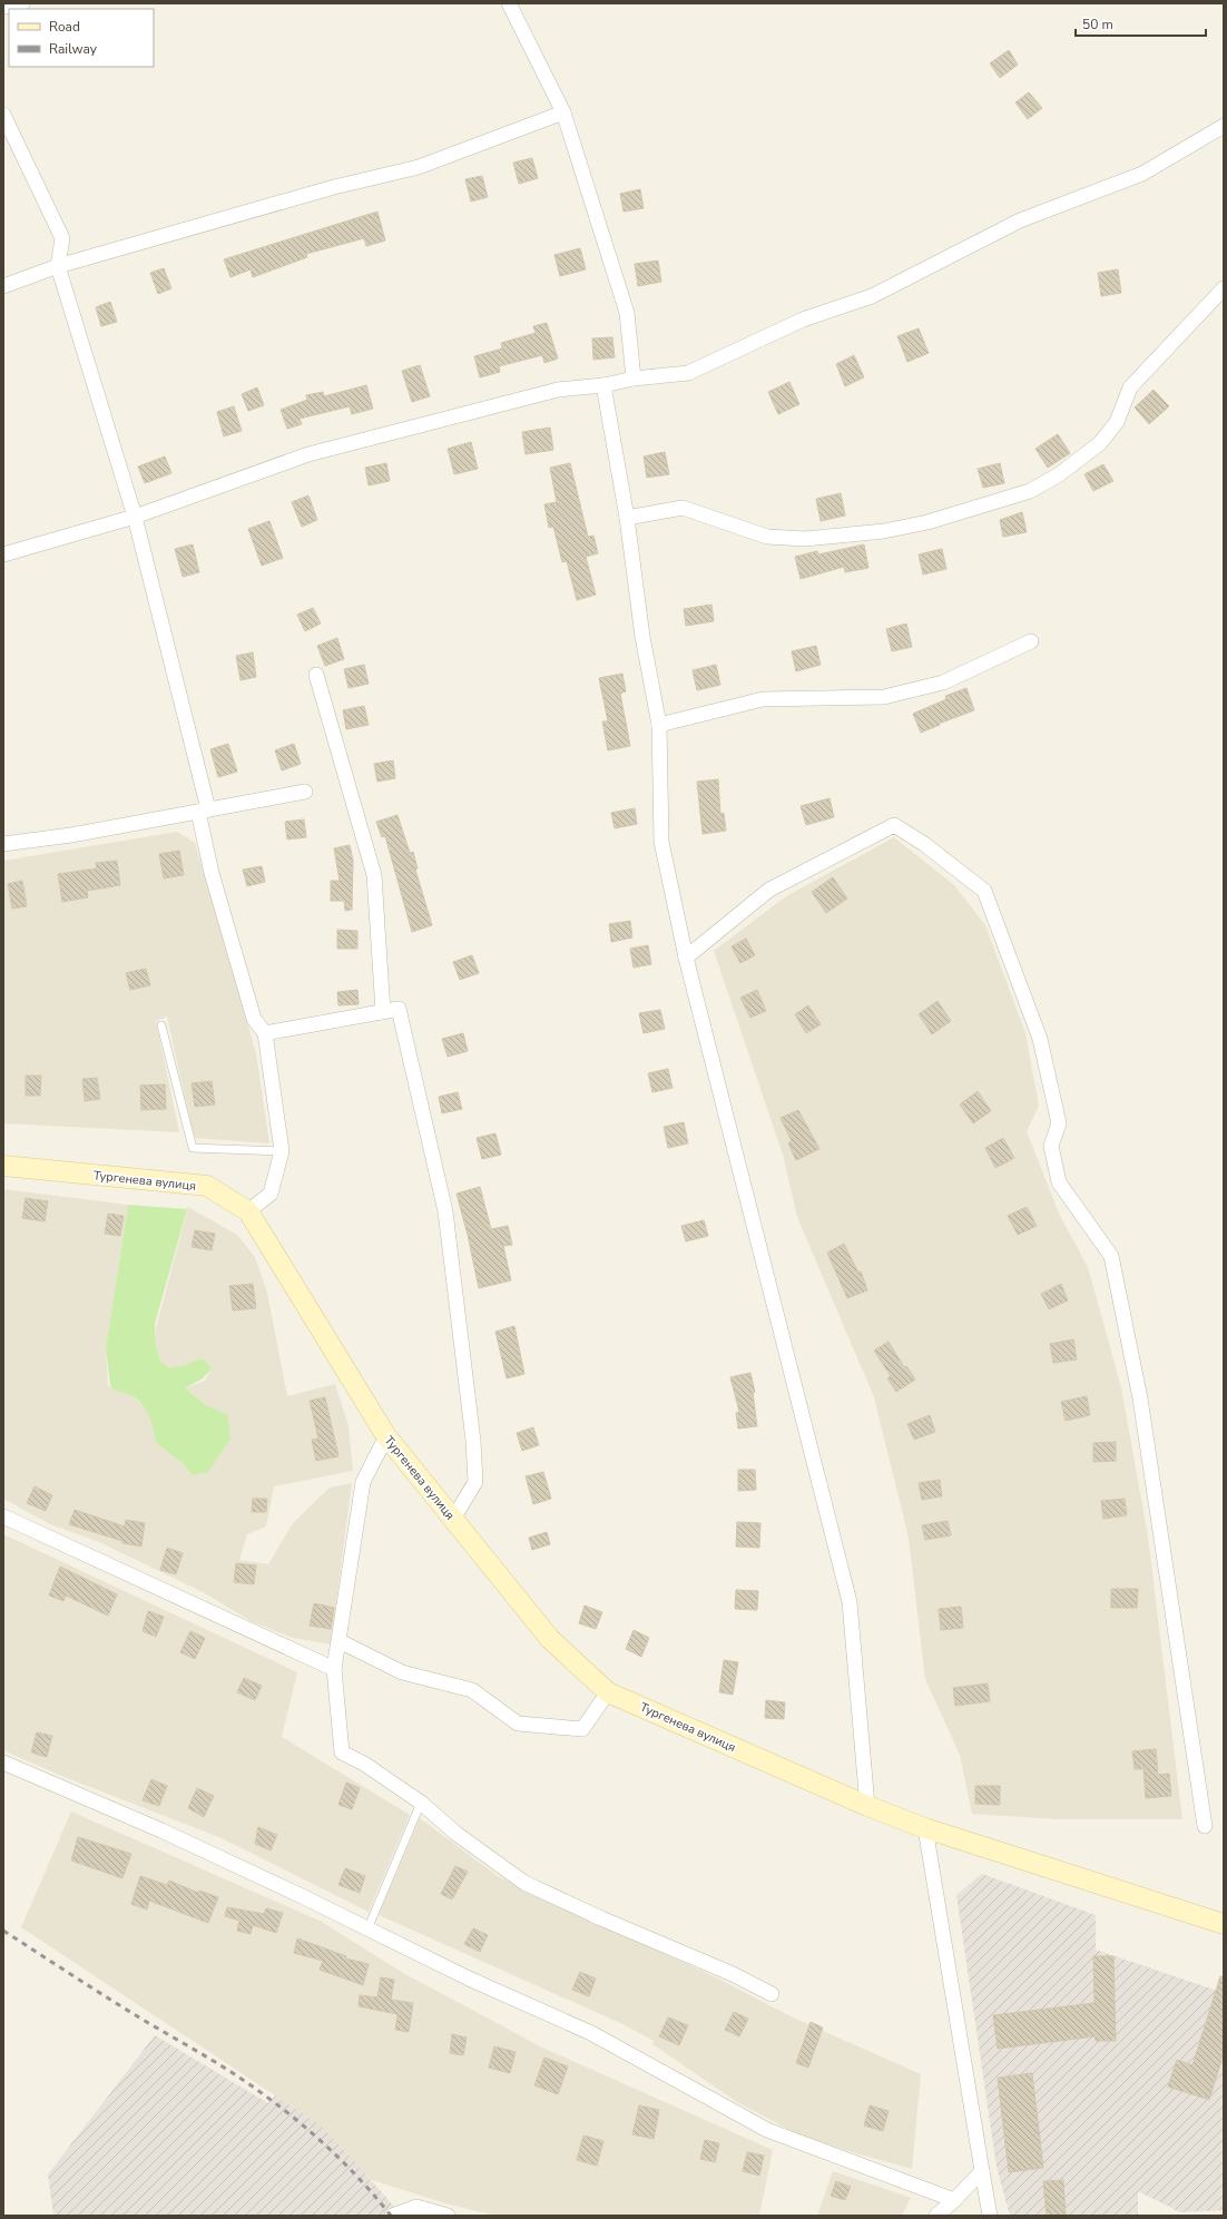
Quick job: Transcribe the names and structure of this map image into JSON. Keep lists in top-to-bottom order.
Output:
{
  "streets": {
    "street": ["Тургенева вулиця"]
  },
  "legend": ["Road", "Railway"],
  "scale_bar": "50 m"
}
